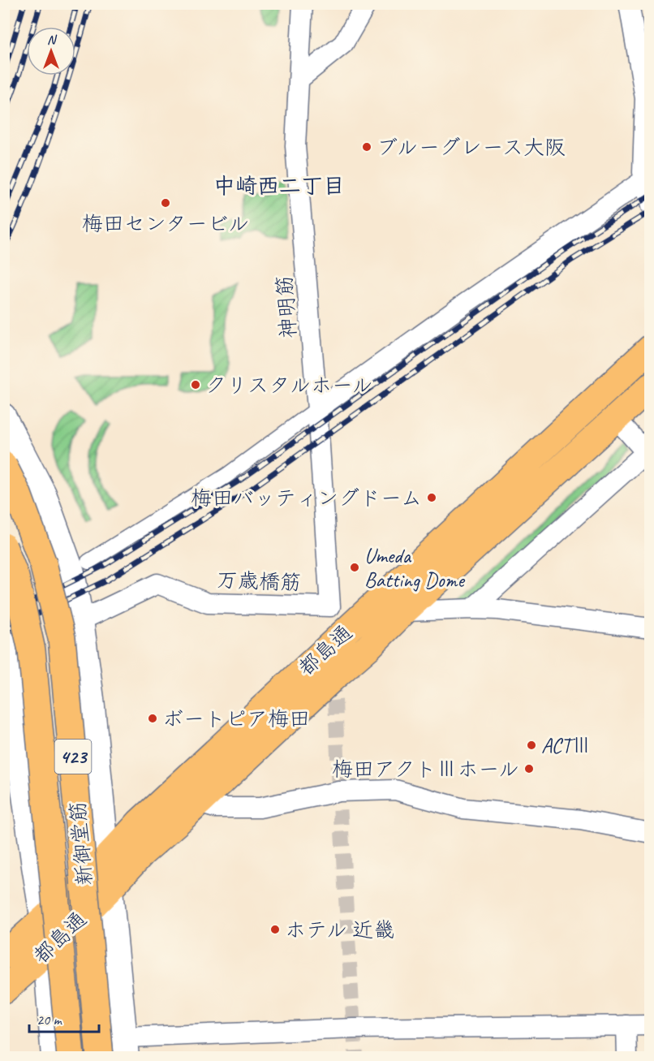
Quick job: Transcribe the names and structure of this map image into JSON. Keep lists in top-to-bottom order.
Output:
{
  "streets": {
    "main road": ["都島通", "423", "新御堂筋"],
    "street": ["神明筋", "万歳橋筋"]
  },
  "crossings": [
    ["神明筋", "万歳橋筋"],
    ["万歳橋筋", "新御堂筋"],
    ["都島通", "新御堂筋"]
  ],
  "districts": ["中崎西二丁目"],
  "places": [
    "ブルーグレース大阪",
    "梅田センタービル",
    "クリスタルホール",
    "梅田バッティングドーム",
    "Umeda Batting Dome",
    "ボートピア梅田",
    "ACTⅢ",
    "梅田アクトⅢホール",
    "ホテル 近畿"
  ],
  "scale_bar": "20 m",
  "north": "top"
}
